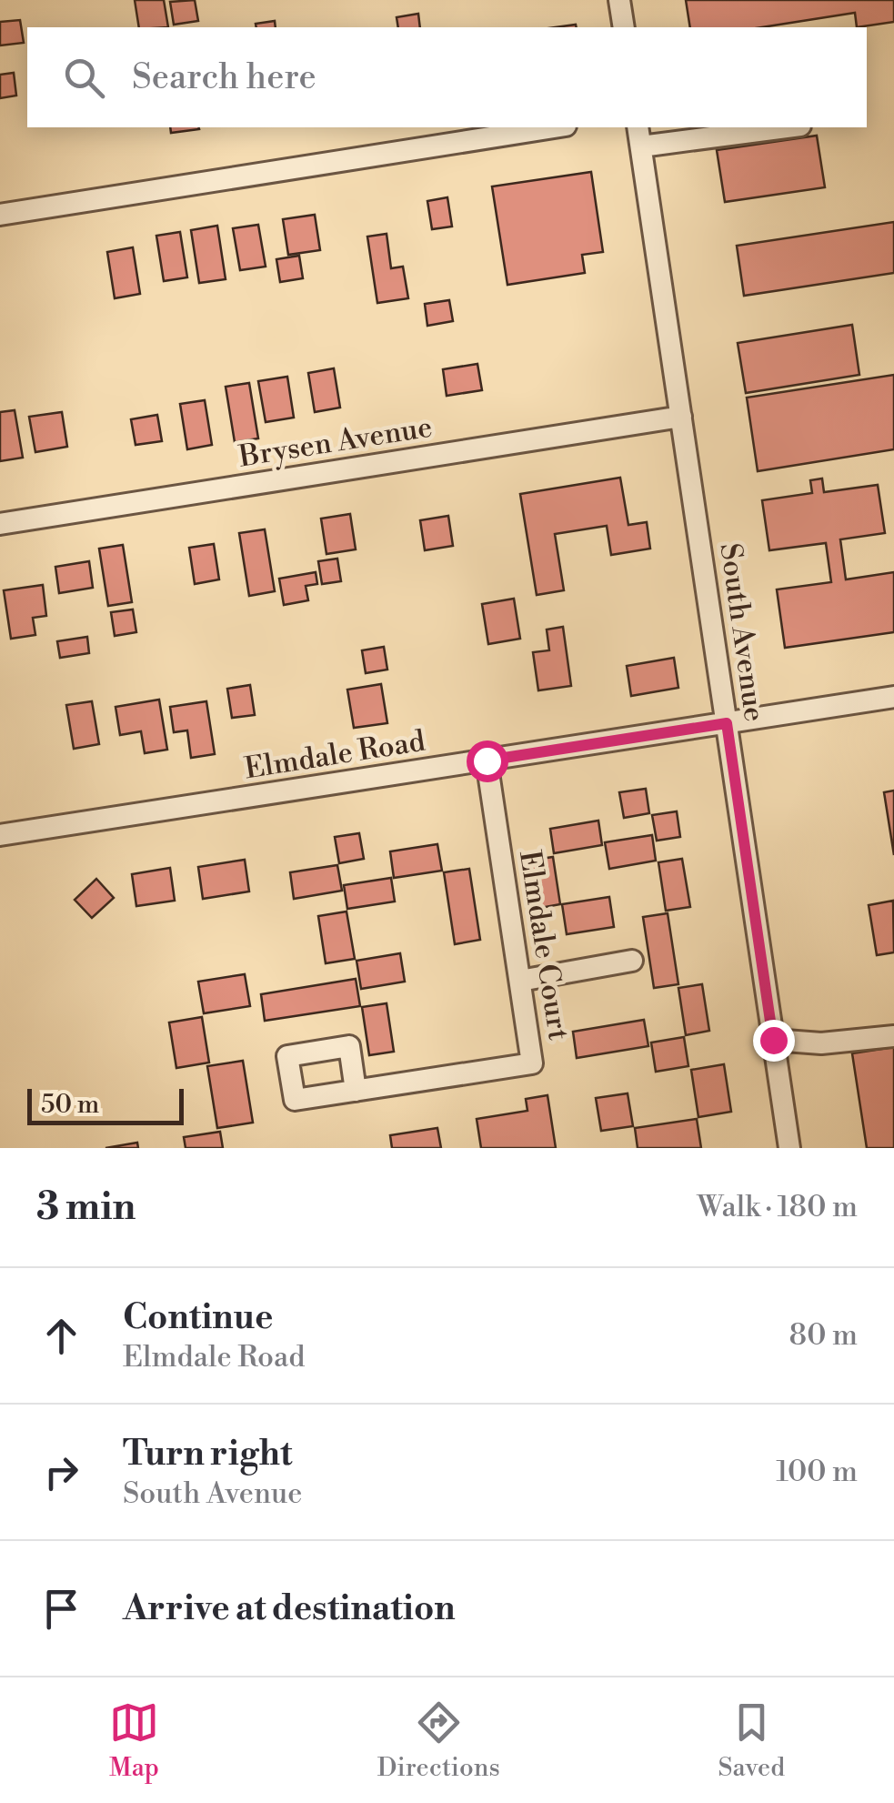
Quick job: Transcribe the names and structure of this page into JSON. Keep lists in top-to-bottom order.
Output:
{
  "streets": {
    "street": [
      "Brysen Avenue",
      "South Avenue",
      "Elmdale Road",
      "Elmdale Court"
    ]
  },
  "crossings": [
    ["Brysen Avenue", "South Avenue"],
    ["South Avenue", "Elmdale Road"],
    ["Elmdale Road", "Elmdale Court"]
  ],
  "scale_bar": "50 m",
  "page": {
    "search": "Search here",
    "scale": "50 m",
    "heading": ["3 min", "Walk · 180 m"],
    "list": [
      ["Continue", "Elmdale Road", "80 m"],
      ["Turn right", "South Avenue", "100 m"],
      "Arrive at destination"
    ],
    "nav": ["Map", "Directions", "Saved"]
  }
}
